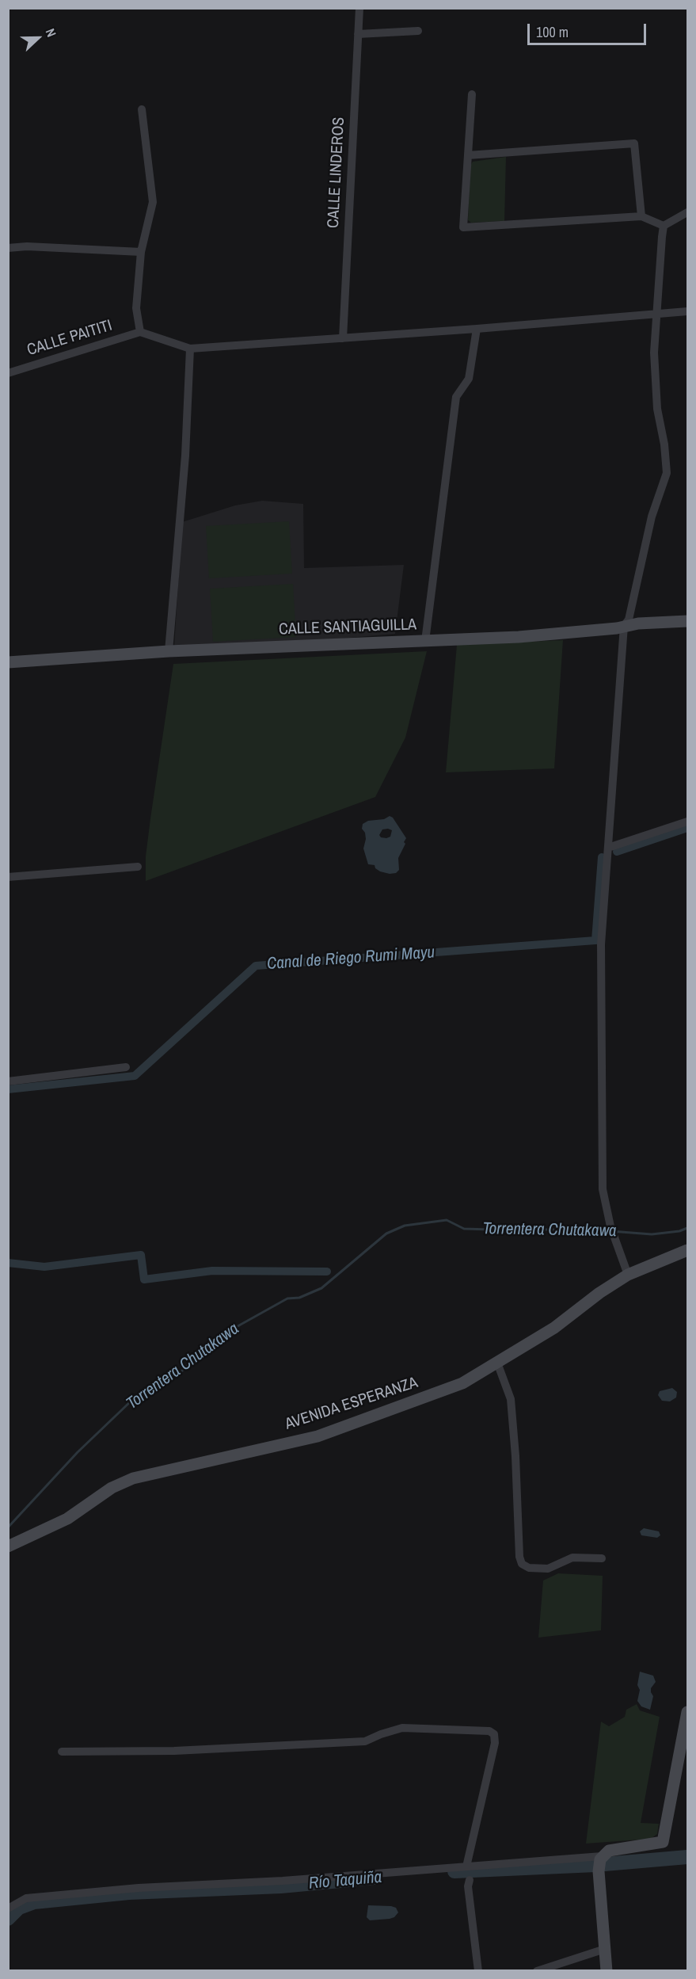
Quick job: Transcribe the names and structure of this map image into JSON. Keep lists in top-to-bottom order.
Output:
{
  "streets": {
    "main road": ["CALLE SANTIAGUILLA", "AVENIDA ESPERANZA"],
    "street": ["CALLE LINDEROS", "CALLE PAITITI"]
  },
  "water": ["Canal de Riego Rumi Mayu", "Torrentera Chutakawa", "Río Taquiña"],
  "scale_bar": "100 m",
  "north": "right"
}
